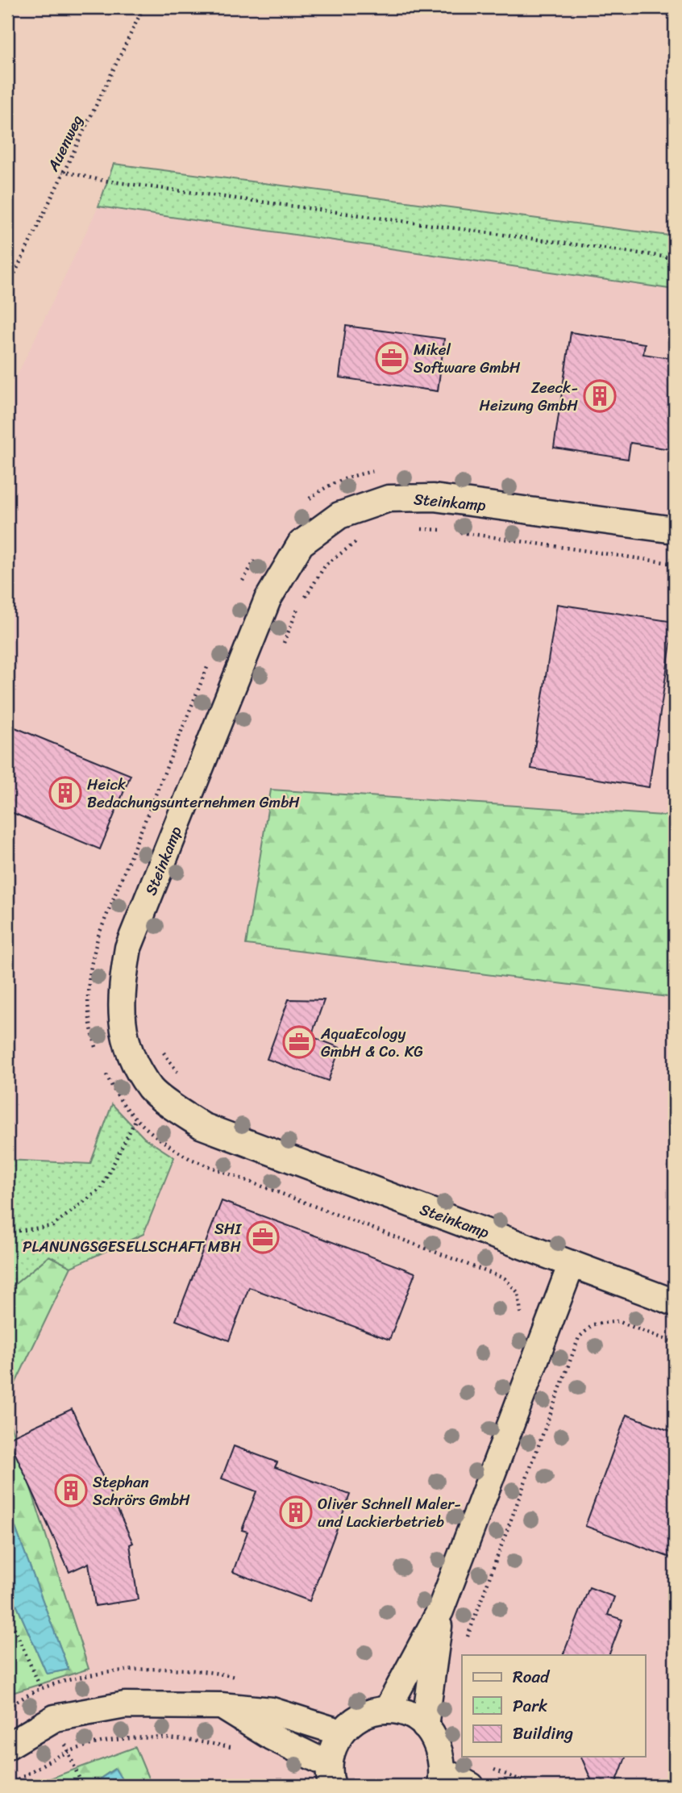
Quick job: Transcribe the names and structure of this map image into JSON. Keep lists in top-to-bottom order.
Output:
{
  "streets": {
    "street": ["Steinkamp"],
    "path": ["Auenweg"]
  },
  "places": {
    "office": ["Mikel Software GmbH", "AquaEcology GmbH & Co. KG", "SHI PLANUNGSGESELLSCHAFT MBH"],
    "building": [
      "Zeeck- Heizung GmbH",
      "Heick Bedachungsunternehmen GmbH",
      "Stephan Schrörs GmbH",
      "Oliver Schnell Maler- und Lackierbetrieb"
    ]
  },
  "legend": ["Road", "Park", "Building"]
}
